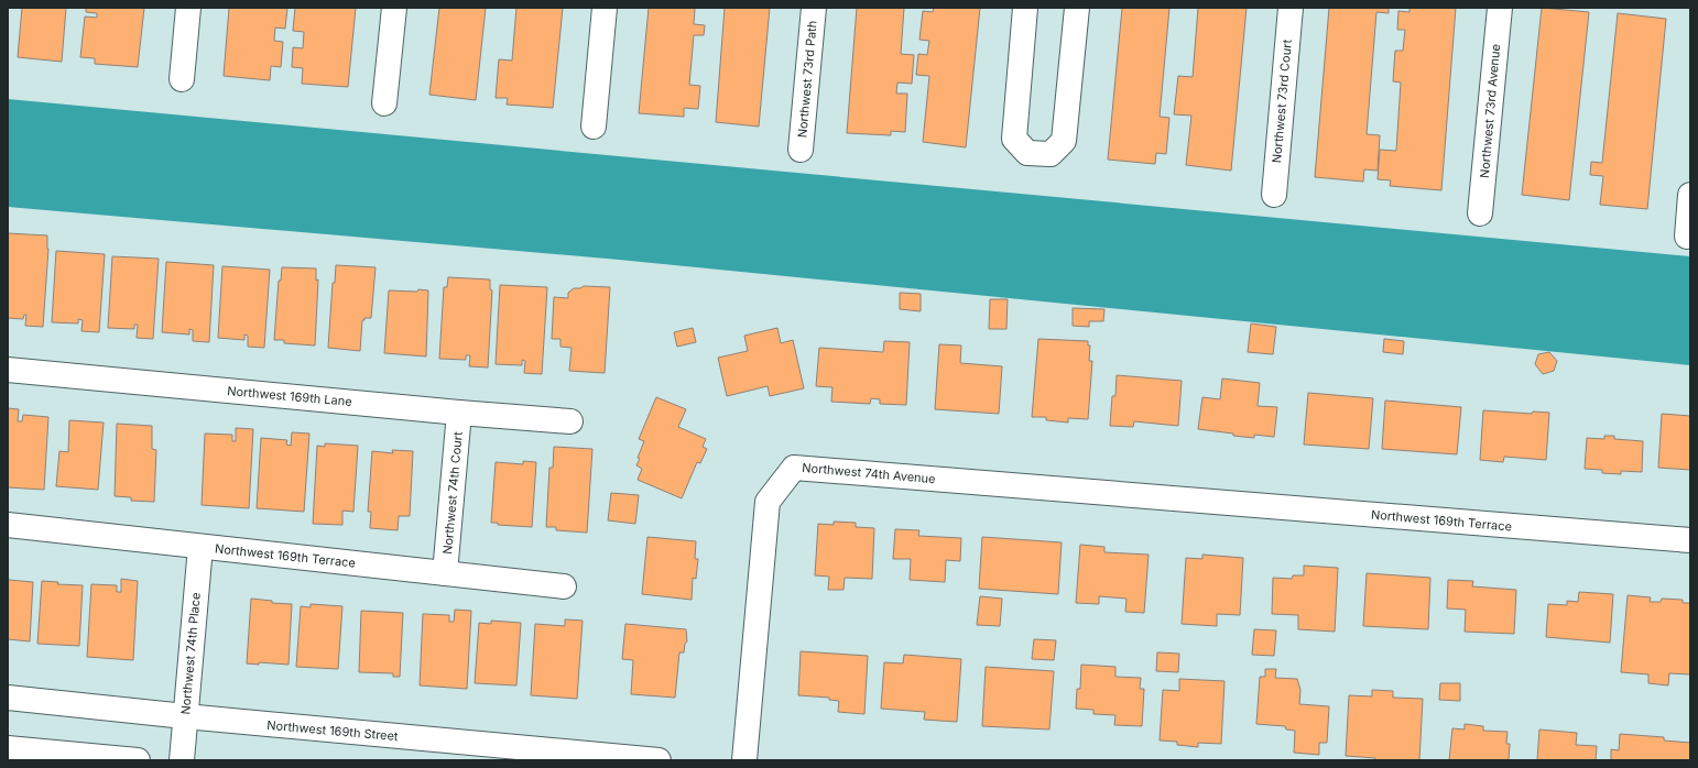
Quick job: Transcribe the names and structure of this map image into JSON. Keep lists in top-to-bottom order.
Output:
{
  "streets": {
    "street": [
      "Northwest 73rd Path",
      "Northwest 73rd Court",
      "Northwest 73rd Avenue",
      "Northwest 169th Lane",
      "Northwest 74th Avenue",
      "Northwest 74th Court",
      "Northwest 169th Terrace",
      "Northwest 74th Place",
      "Northwest 169th Street"
    ]
  },
  "crossings": [
    ["Northwest 169th Lane", "Northwest 74th Court"],
    ["Northwest 74th Avenue", "Northwest 169th Terrace"],
    ["Northwest 74th Court", "Northwest 169th Terrace"],
    ["Northwest 169th Terrace", "Northwest 74th Place"],
    ["Northwest 74th Place", "Northwest 169th Street"]
  ]
}
